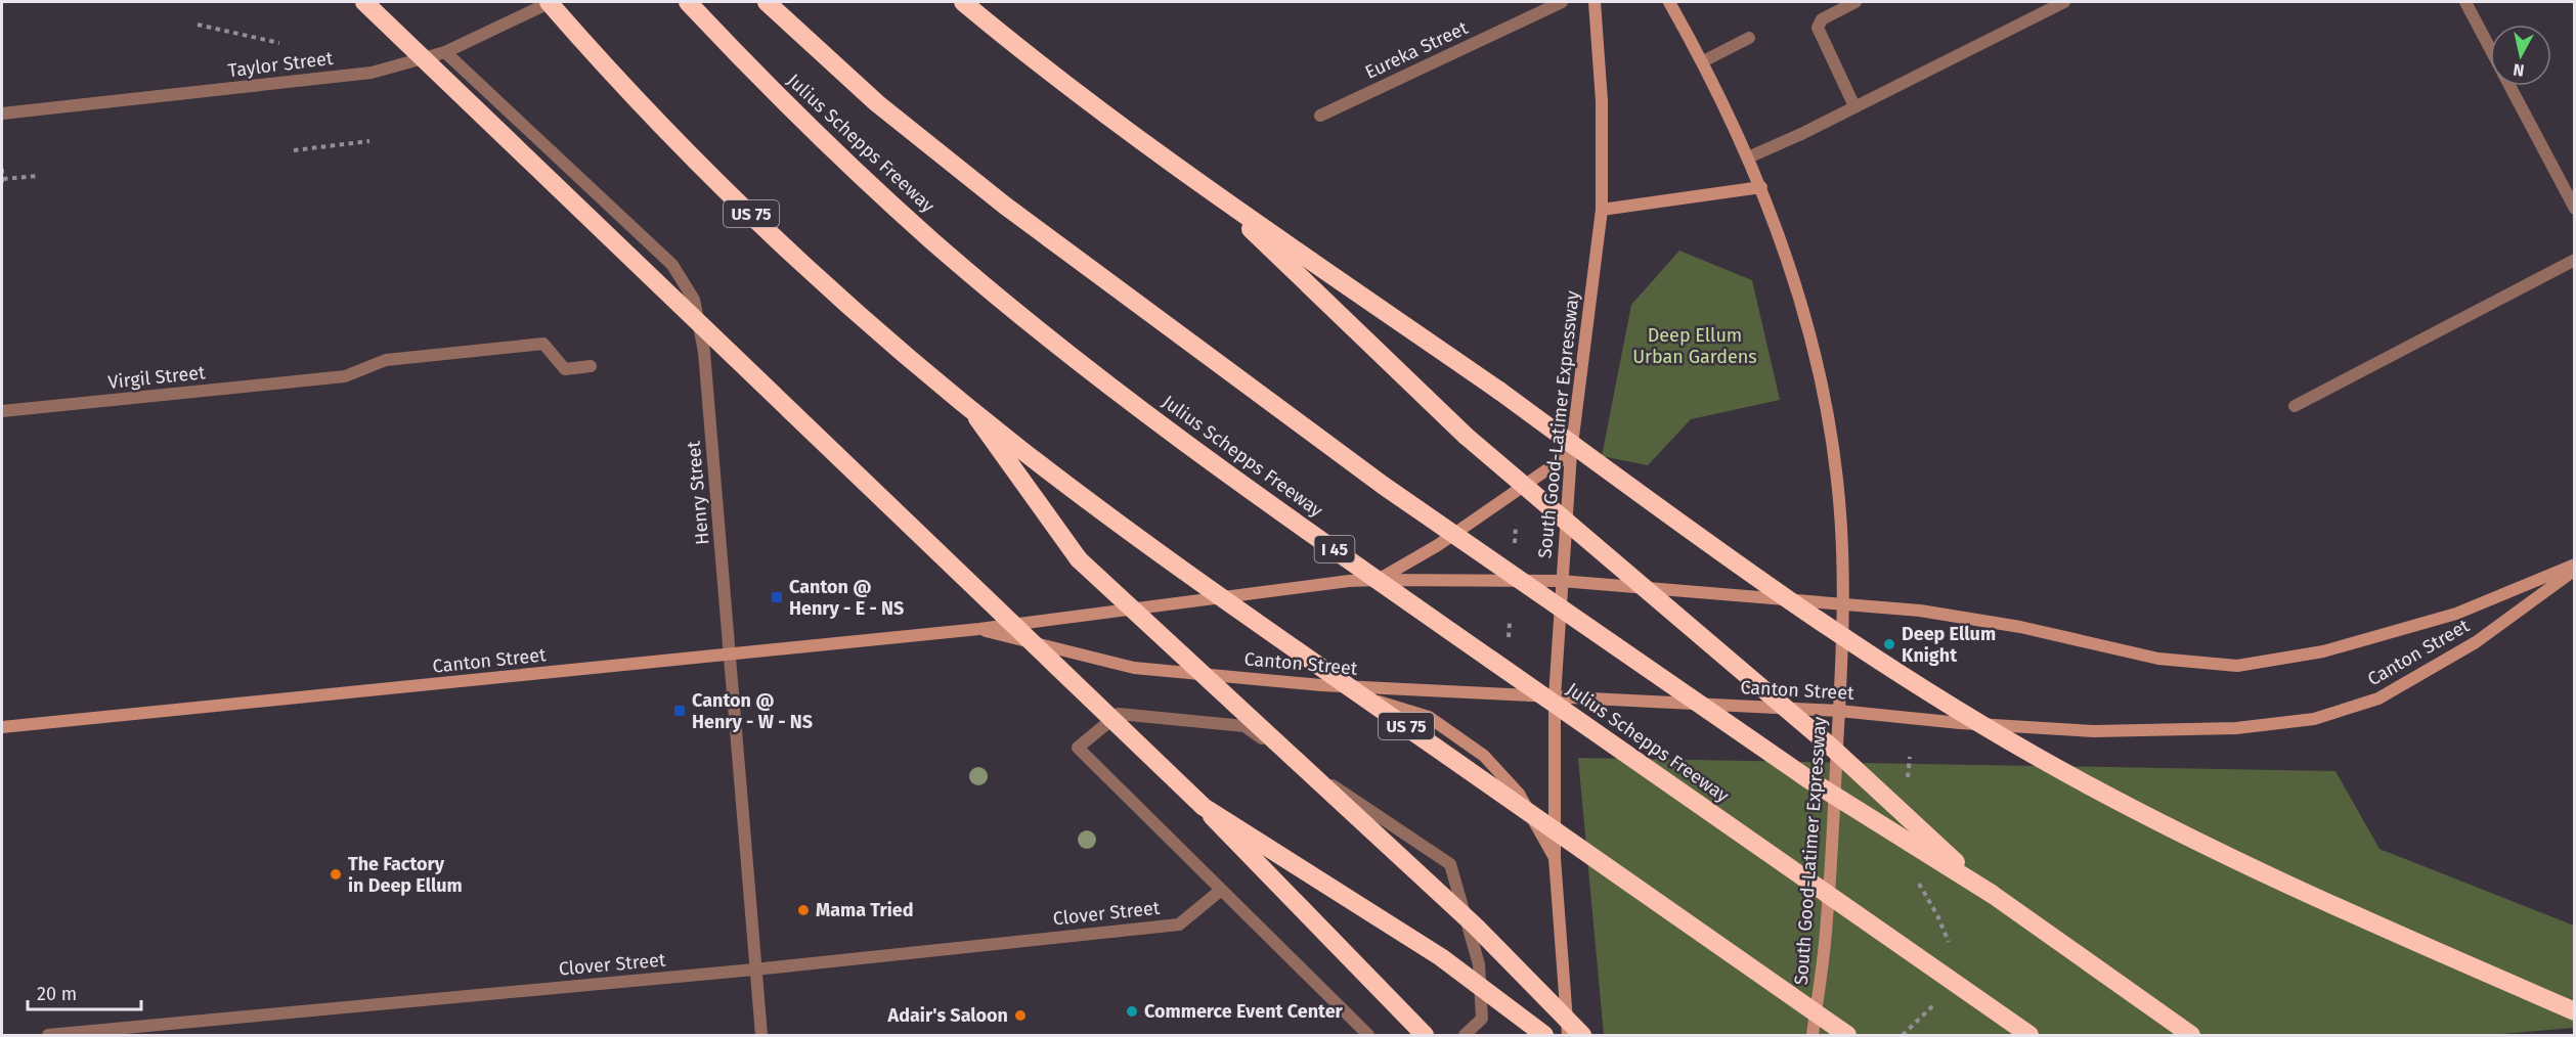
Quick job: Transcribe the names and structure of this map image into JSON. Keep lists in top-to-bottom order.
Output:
{
  "streets": {
    "highway": ["Julius Schepps Freeway", "US 75", "I 45"],
    "main road": ["South Good-Latimer Expressway", "Canton Street"],
    "street": [
      "Eureka Street",
      "Taylor Street",
      "Virgil Street",
      "Henry Street",
      "Clover Street"
    ]
  },
  "crossings": [
    ["Taylor Street", "US 75"],
    ["Taylor Street", "Henry Street"],
    ["South Good-Latimer Expressway", "Canton Street"],
    ["Henry Street", "Canton Street"],
    ["Henry Street", "Clover Street"]
  ],
  "parks": ["Deep Ellum Urban Gardens"],
  "places": {
    "transit": ["Canton @ Henry - E - NS", "Canton @ Henry - W - NS"],
    "other": [
      "Deep Ellum Knight",
      "The Factory in Deep Ellum",
      "Mama Tried",
      "Commerce Event Center",
      "Adair's Saloon"
    ]
  },
  "scale_bar": "20 m",
  "north": "bottom"
}
